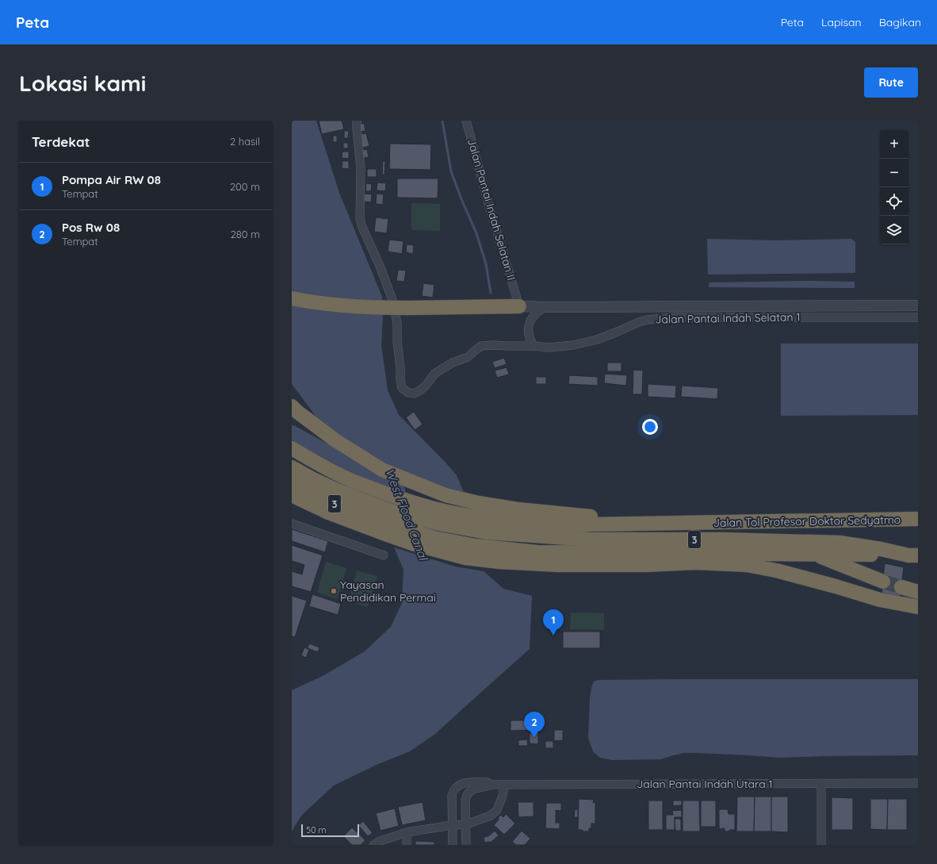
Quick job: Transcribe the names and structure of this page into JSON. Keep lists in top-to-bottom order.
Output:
{
  "streets": {
    "highway": ["3", "Jalan Tol Profesor Doktor Sedyatmo"],
    "street": ["Jalan Pantai Indah Selatan II", "Jalan Pantai Indah Selatan 1", "Jalan Pantai Indah Utara 1"]
  },
  "crossings": [
    ["Jalan Pantai Indah Selatan II", "Jalan Pantai Indah Selatan 1"]
  ],
  "water": ["West Flood Canal"],
  "places": ["Yayasan Pendidikan Permai"],
  "scale_bar": "50 m",
  "page": {
    "header": "Peta",
    "nav": ["Peta", "Lapisan", "Bagikan"],
    "buttons": "Rute",
    "title": "Lokasi kami",
    "heading": ["Terdekat", "2 hasil"],
    "map_buttons": ["+", "−"],
    "list": [
      {
        "mark": "1",
        "name": "Pompa Air RW 08",
        "note": "Tempat",
        "value": "200 m"
      },
      {
        "mark": "2",
        "name": "Pos Rw 08",
        "note": "Tempat",
        "value": "280 m"
      }
    ],
    "pins": ["1", "2"],
    "scale": "50 m"
  }
}
